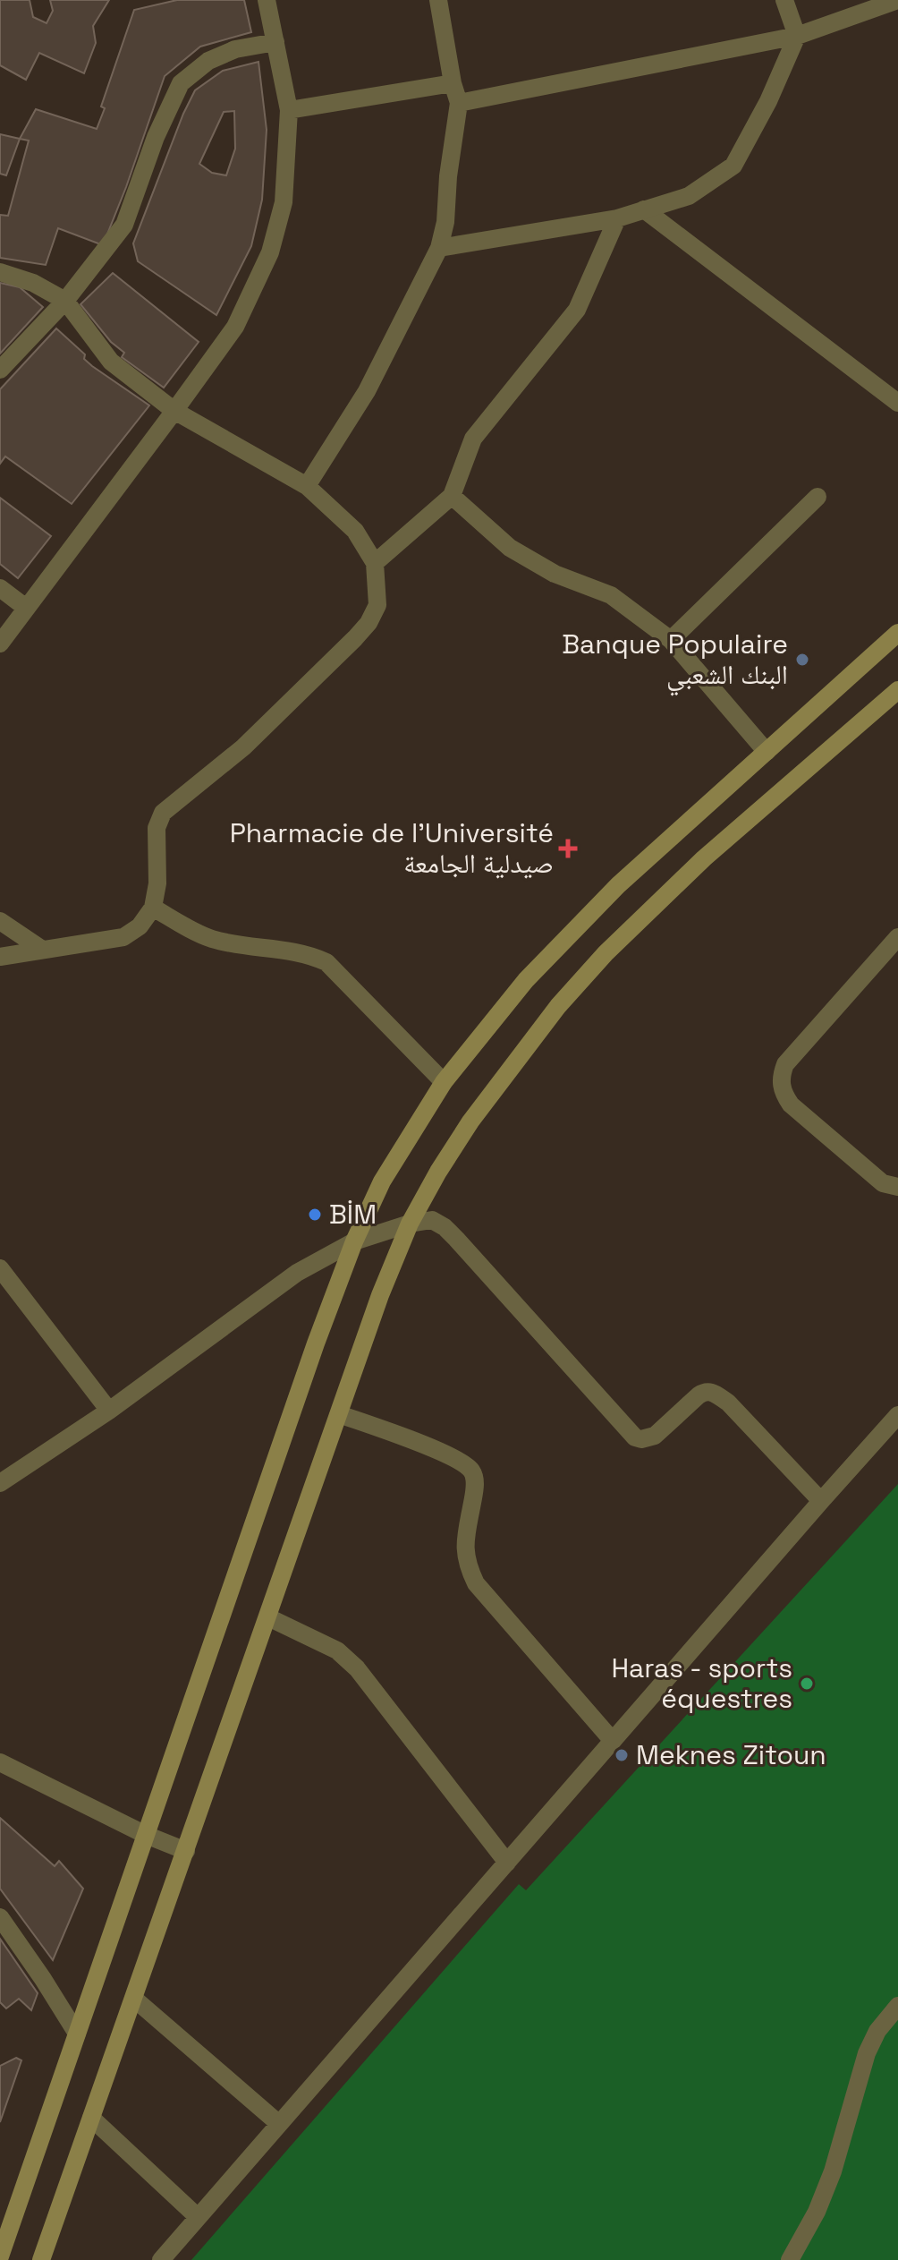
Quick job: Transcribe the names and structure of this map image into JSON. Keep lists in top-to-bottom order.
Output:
{
  "places": {
    "other": [
      "Banque Populaire البنك الشعبي",
      "BİM",
      "Haras - sports équestres",
      "Meknes Zitoun"
    ],
    "health": ["Pharmacie de l'Université صيدلية الجامعة"]
  }
}
